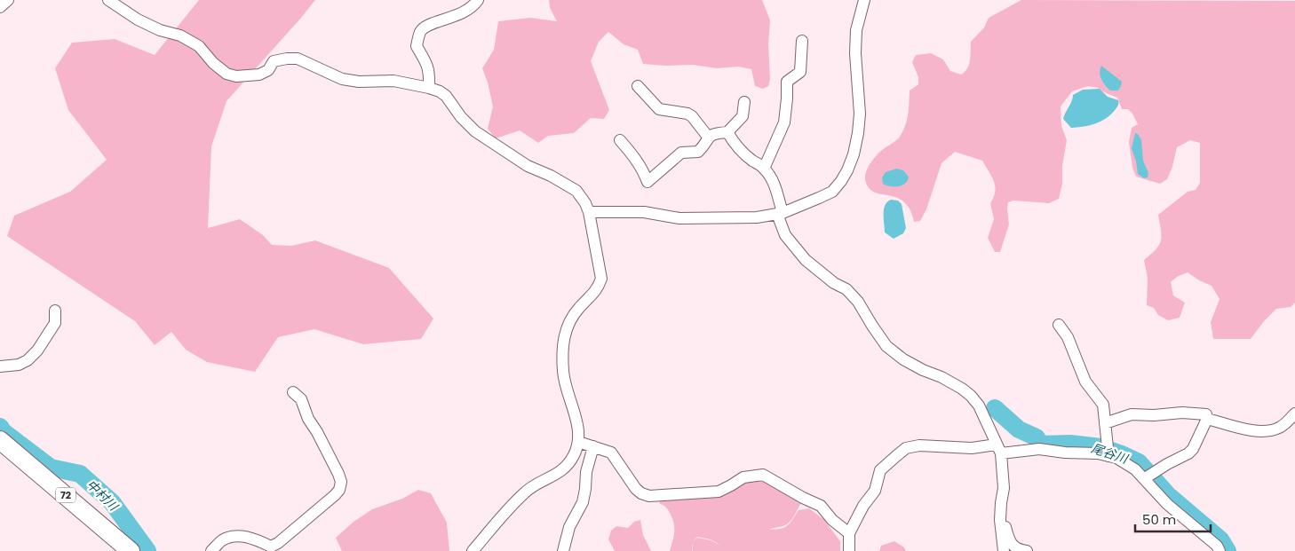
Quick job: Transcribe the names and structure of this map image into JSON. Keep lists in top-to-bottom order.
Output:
{
  "streets": {
    "main road": ["72"]
  },
  "water": ["尾谷川", "中村川"],
  "scale_bar": "50 m"
}
